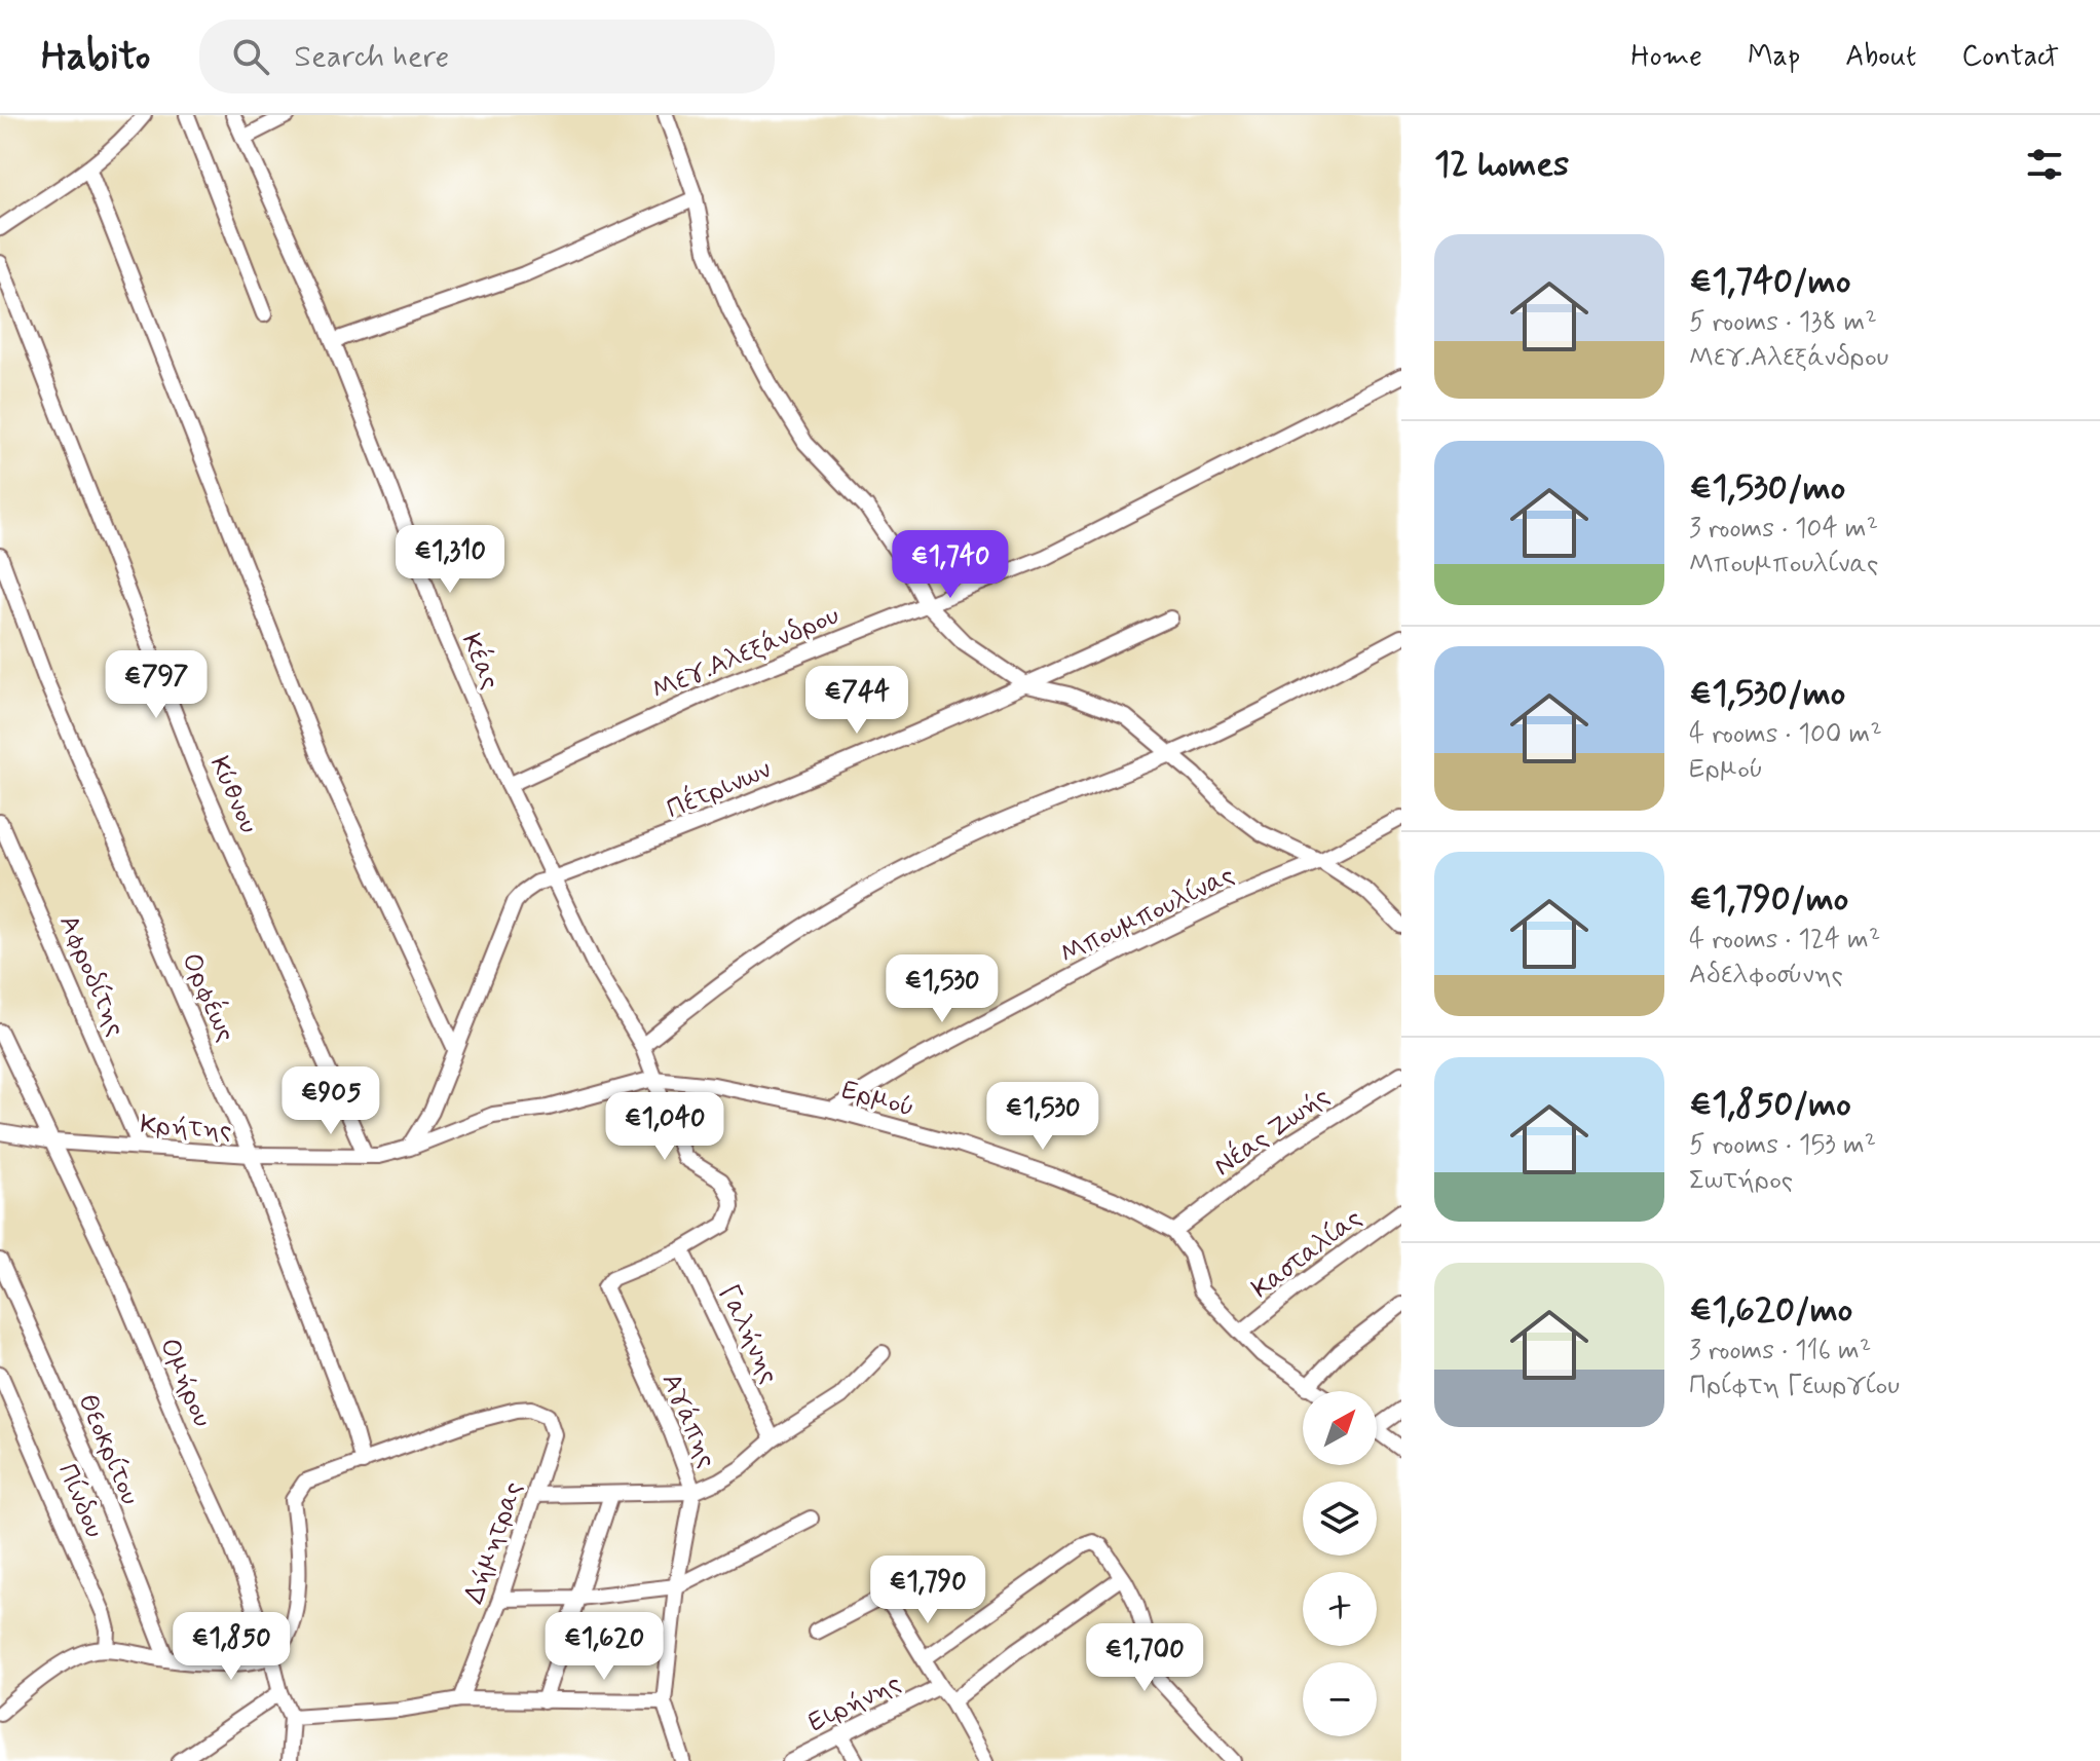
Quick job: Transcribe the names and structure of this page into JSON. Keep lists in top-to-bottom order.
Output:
{
  "streets": {
    "street": [
      "Μεγ.Αλεξάνδρου",
      "Κέας",
      "Πέτρινων",
      "Κύθνου",
      "Μπουμπουλίνας",
      "Αφροδίτης",
      "Ορφέως",
      "Ερμού",
      "Κρήτης",
      "Νέας Ζωής",
      "Κασταλίας",
      "Γαλήνης",
      "Ομήρου",
      "Αγάπης",
      "Θεοκρίτου",
      "Πίνδου",
      "Δήμητρας",
      "Ειρήνης"
    ]
  },
  "crossings": [
    ["Μεγ.Αλεξάνδρου", "Κέας"],
    ["Κέας", "Πέτρινων"],
    ["Κέας", "Ερμού"],
    ["Κέας", "Κρήτης"],
    ["Κέας", "Γαλήνης"],
    ["Κέας", "Αγάπης"],
    ["Πέτρινων", "Κρήτης"],
    ["Κύθνου", "Κρήτης"],
    ["Μπουμπουλίνας", "Ερμού"],
    ["Αφροδίτης", "Κρήτης"],
    ["Ορφέως", "Κρήτης"],
    ["Ορφέως", "Δήμητρας"],
    ["Ερμού", "Κρήτης"],
    ["Ερμού", "Νέας Ζωής"],
    ["Κρήτης", "Ομήρου"]
  ],
  "north": "top right",
  "page": {
    "header": "Habito",
    "search": "Search here",
    "nav": [
      "Home",
      "Map",
      "About",
      "Contact"
    ],
    "heading": "12 homes",
    "list": [
      {
        "name": "€1,740/mo",
        "note": "5 rooms · 138 m² · Μεγ.Αλεξάνδρου"
      },
      {
        "name": "€1,530/mo",
        "note": "3 rooms · 104 m² · Μπουμπουλίνας"
      },
      {
        "name": "€1,530/mo",
        "note": "4 rooms · 100 m² · Ερμού"
      },
      {
        "name": "€1,790/mo",
        "note": "4 rooms · 124 m² · Αδελφοσύνης"
      },
      {
        "name": "€1,850/mo",
        "note": "5 rooms · 153 m² · Σωτήρος"
      },
      {
        "name": "€1,620/mo",
        "note": "3 rooms · 116 m² · Πρίφτη Γεωργίου"
      }
    ],
    "price": [
      "€1,310",
      "€1,740",
      "€797",
      "€744",
      "€1,530",
      "€905",
      "€1,530",
      "€1,040",
      "€1,790",
      "€1,850",
      "€1,620",
      "€1,700"
    ],
    "map_buttons": ["+", "−"]
  }
}
